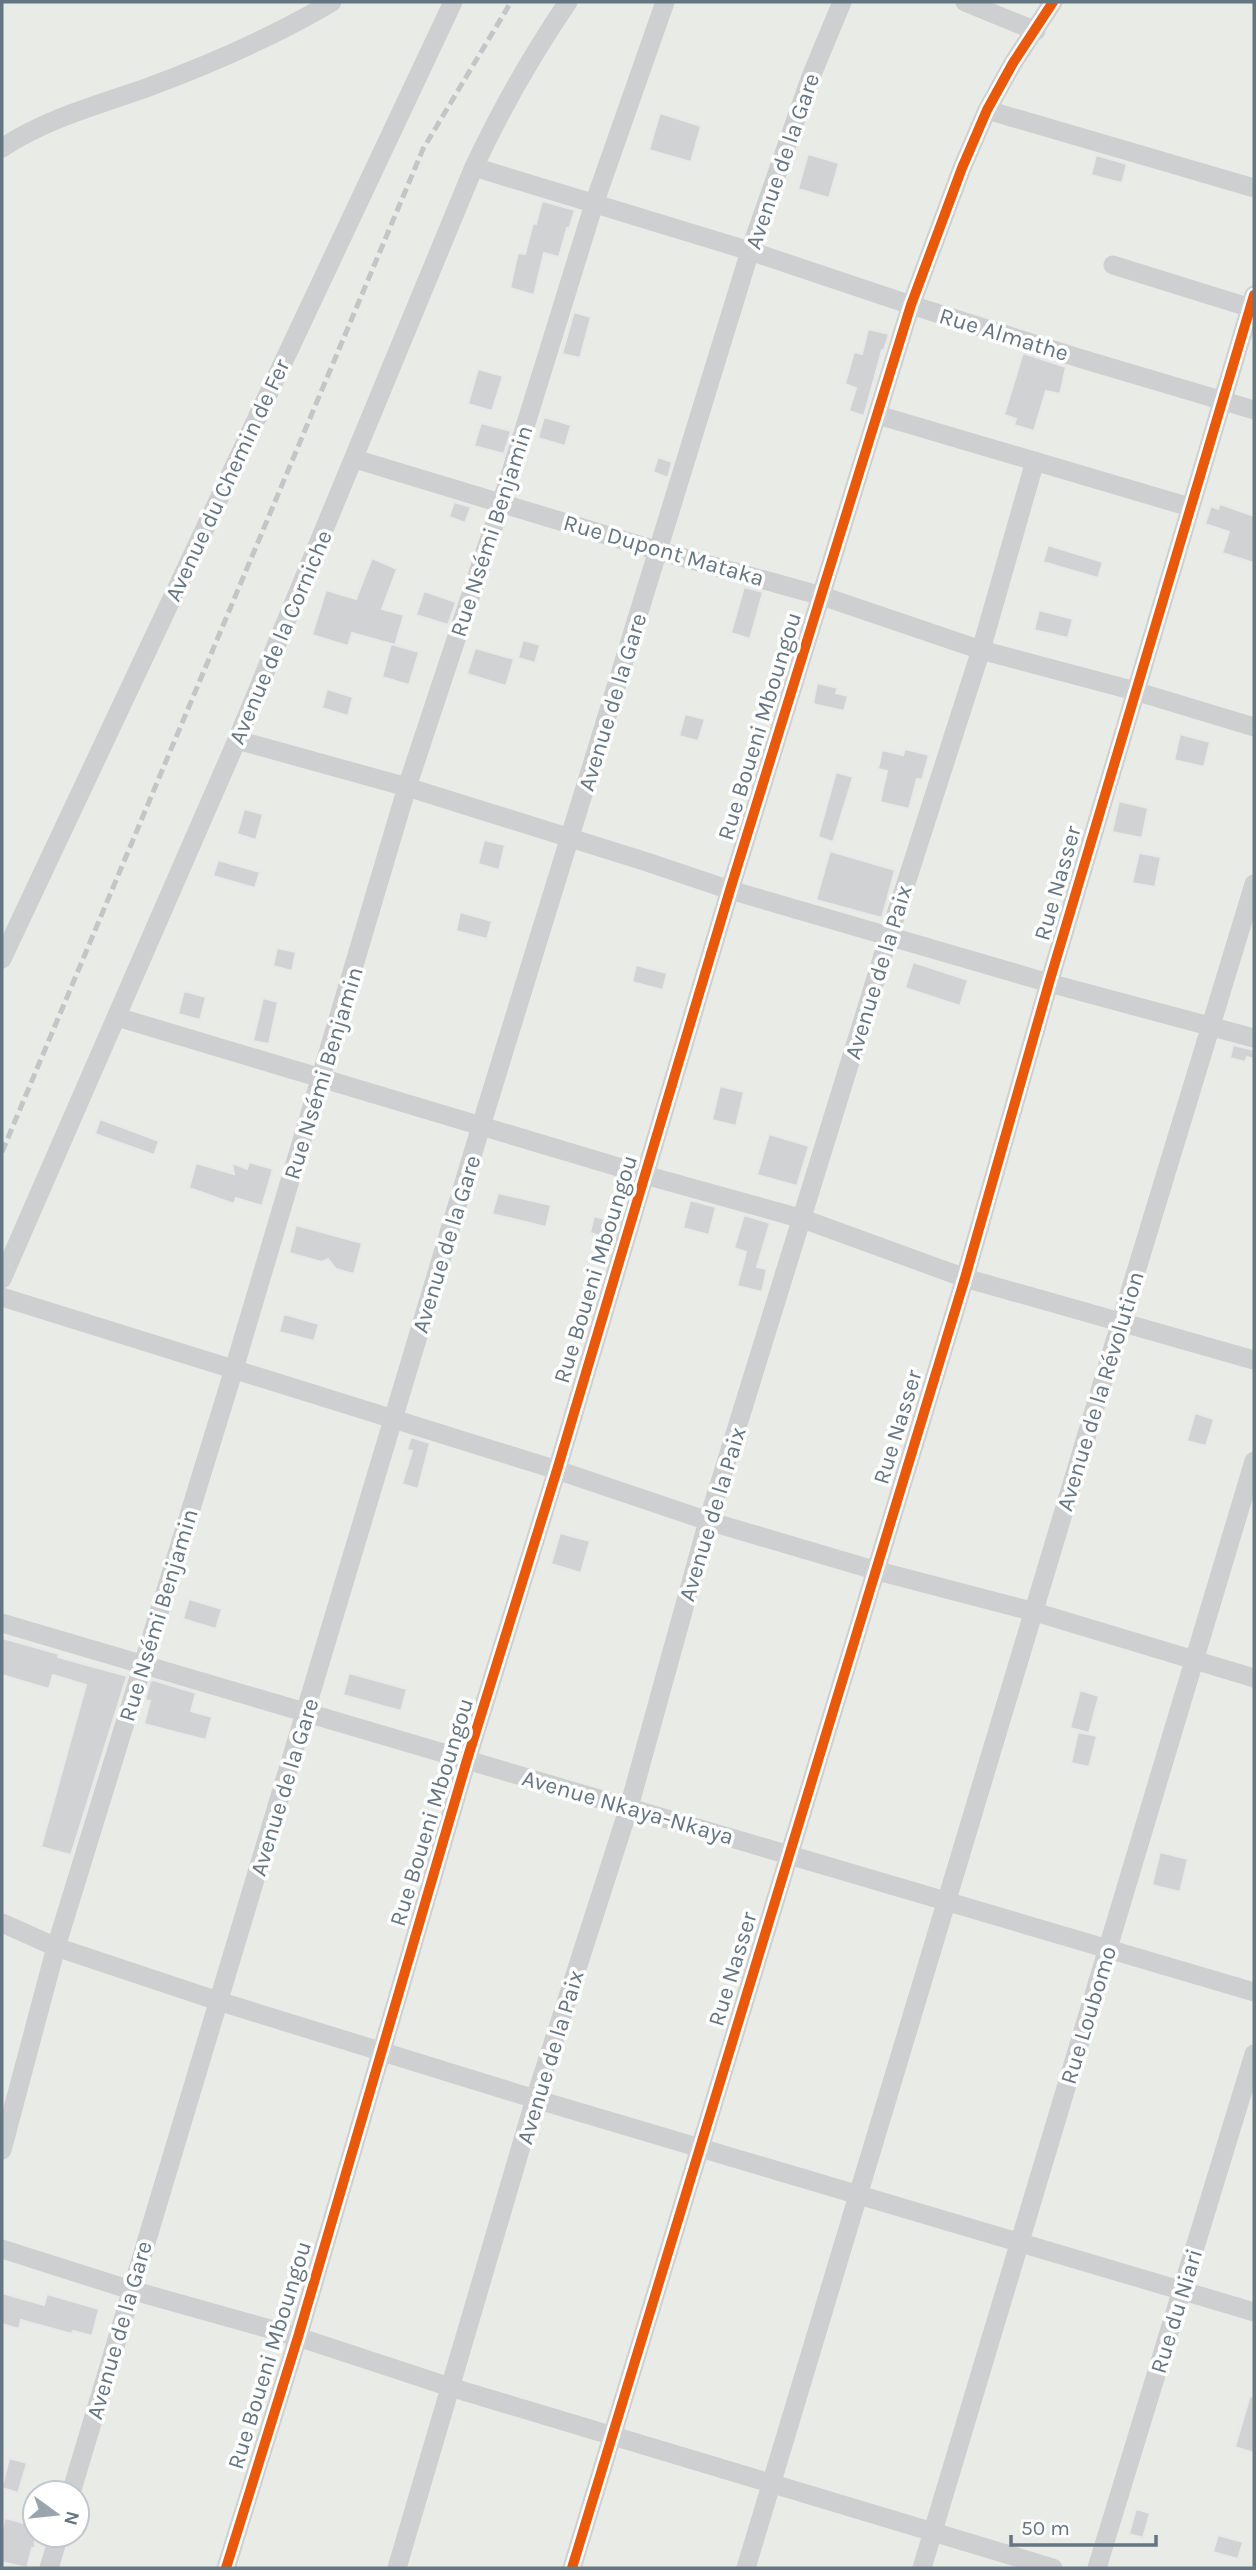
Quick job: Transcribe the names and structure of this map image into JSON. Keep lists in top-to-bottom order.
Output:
{
  "streets": {
    "street": [
      "Avenue de la Gare",
      "Rue Almathe",
      "Avenue du Chemin de Fer",
      "Rue Nsémi Benjamin",
      "Rue Dupont Mataka",
      "Avenue de la Corniche",
      "Rue Boueni Mboungou",
      "Rue Nasser",
      "Avenue de la Paix",
      "Avenue de la Révolution",
      "Avenue Nkaya-Nkaya",
      "Rue Loubomo",
      "Rue du Niari"
    ]
  },
  "crossings": [
    ["Avenue de la Gare", "Rue Almathe"],
    ["Avenue de la Gare", "Rue Dupont Mataka"],
    ["Avenue de la Gare", "Avenue Nkaya-Nkaya"],
    ["Rue Almathe", "Rue Nsémi Benjamin"],
    ["Rue Almathe", "Avenue de la Corniche"],
    ["Rue Almathe", "Rue Boueni Mboungou"],
    ["Rue Almathe", "Rue Nasser"],
    ["Rue Nsémi Benjamin", "Rue Dupont Mataka"],
    ["Rue Nsémi Benjamin", "Avenue Nkaya-Nkaya"],
    ["Rue Dupont Mataka", "Avenue de la Corniche"],
    ["Rue Dupont Mataka", "Rue Boueni Mboungou"],
    ["Rue Dupont Mataka", "Rue Nasser"],
    ["Rue Dupont Mataka", "Avenue de la Paix"],
    ["Rue Boueni Mboungou", "Avenue Nkaya-Nkaya"],
    ["Rue Nasser", "Avenue Nkaya-Nkaya"],
    ["Avenue de la Paix", "Avenue Nkaya-Nkaya"],
    ["Avenue de la Révolution", "Avenue Nkaya-Nkaya"],
    ["Avenue Nkaya-Nkaya", "Rue Loubomo"]
  ],
  "scale_bar": "50 m",
  "north": "right"
}
